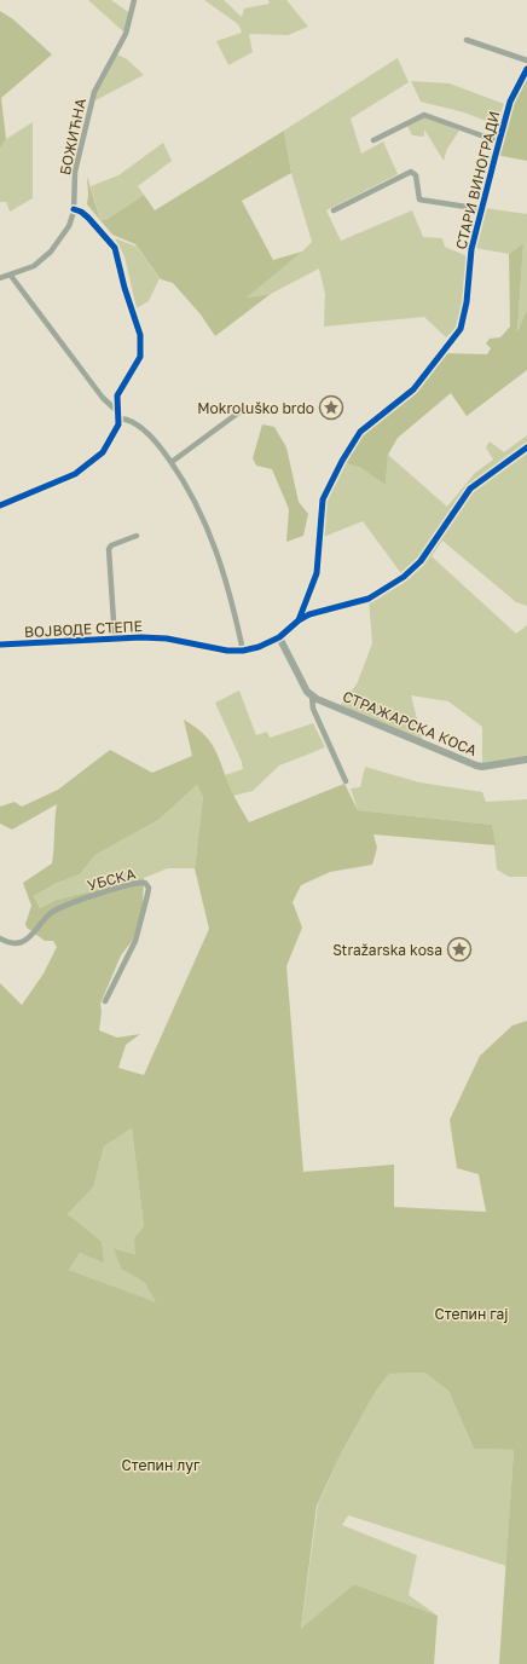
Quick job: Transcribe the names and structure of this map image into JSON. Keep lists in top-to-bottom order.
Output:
{
  "streets": {
    "street": [
      "БОЖИЋНА",
      "СТАРИ ВИНОГРАДИ",
      "ВОЈВОДЕ СТЕПЕ",
      "СТРАЖАРСКА КОСА",
      "УБСКА"
    ]
  },
  "crossings": [
    ["СТАРИ ВИНОГРАДИ", "ВОЈВОДЕ СТЕПЕ"]
  ],
  "parks": ["Степин гај", "Степин луг"],
  "places": {
    "place": ["Mokroluško brdo", "Stražarska kosa"]
  }
}
